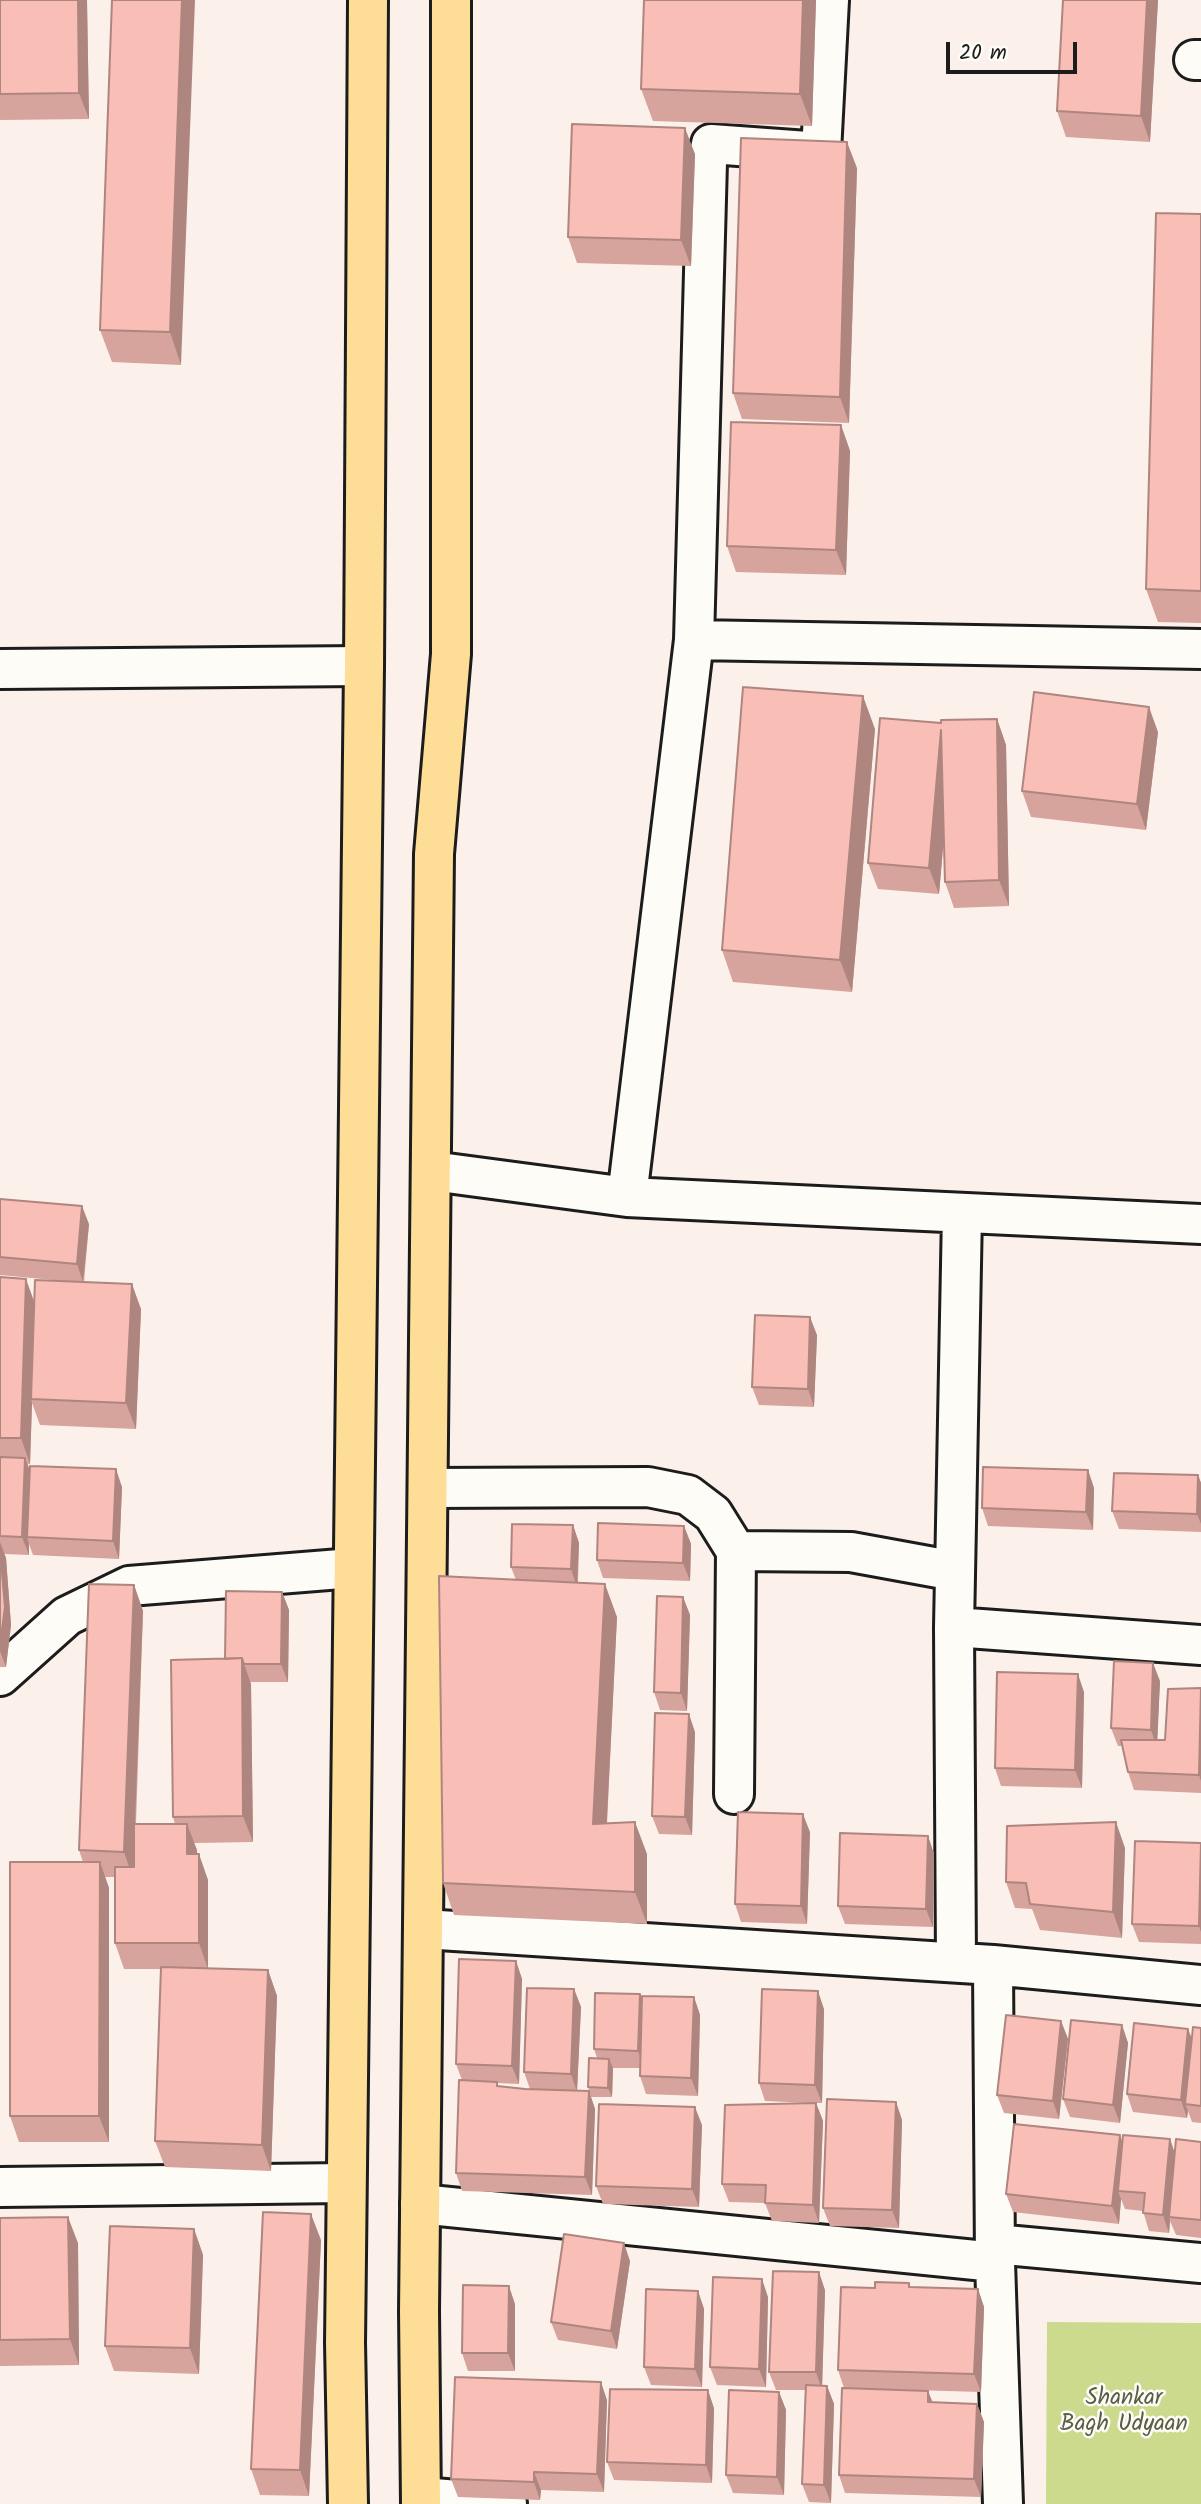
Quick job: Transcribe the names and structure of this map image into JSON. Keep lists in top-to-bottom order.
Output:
{
  "parks": ["Shankar Bagh Udyaan"],
  "scale_bar": "20 m"
}
